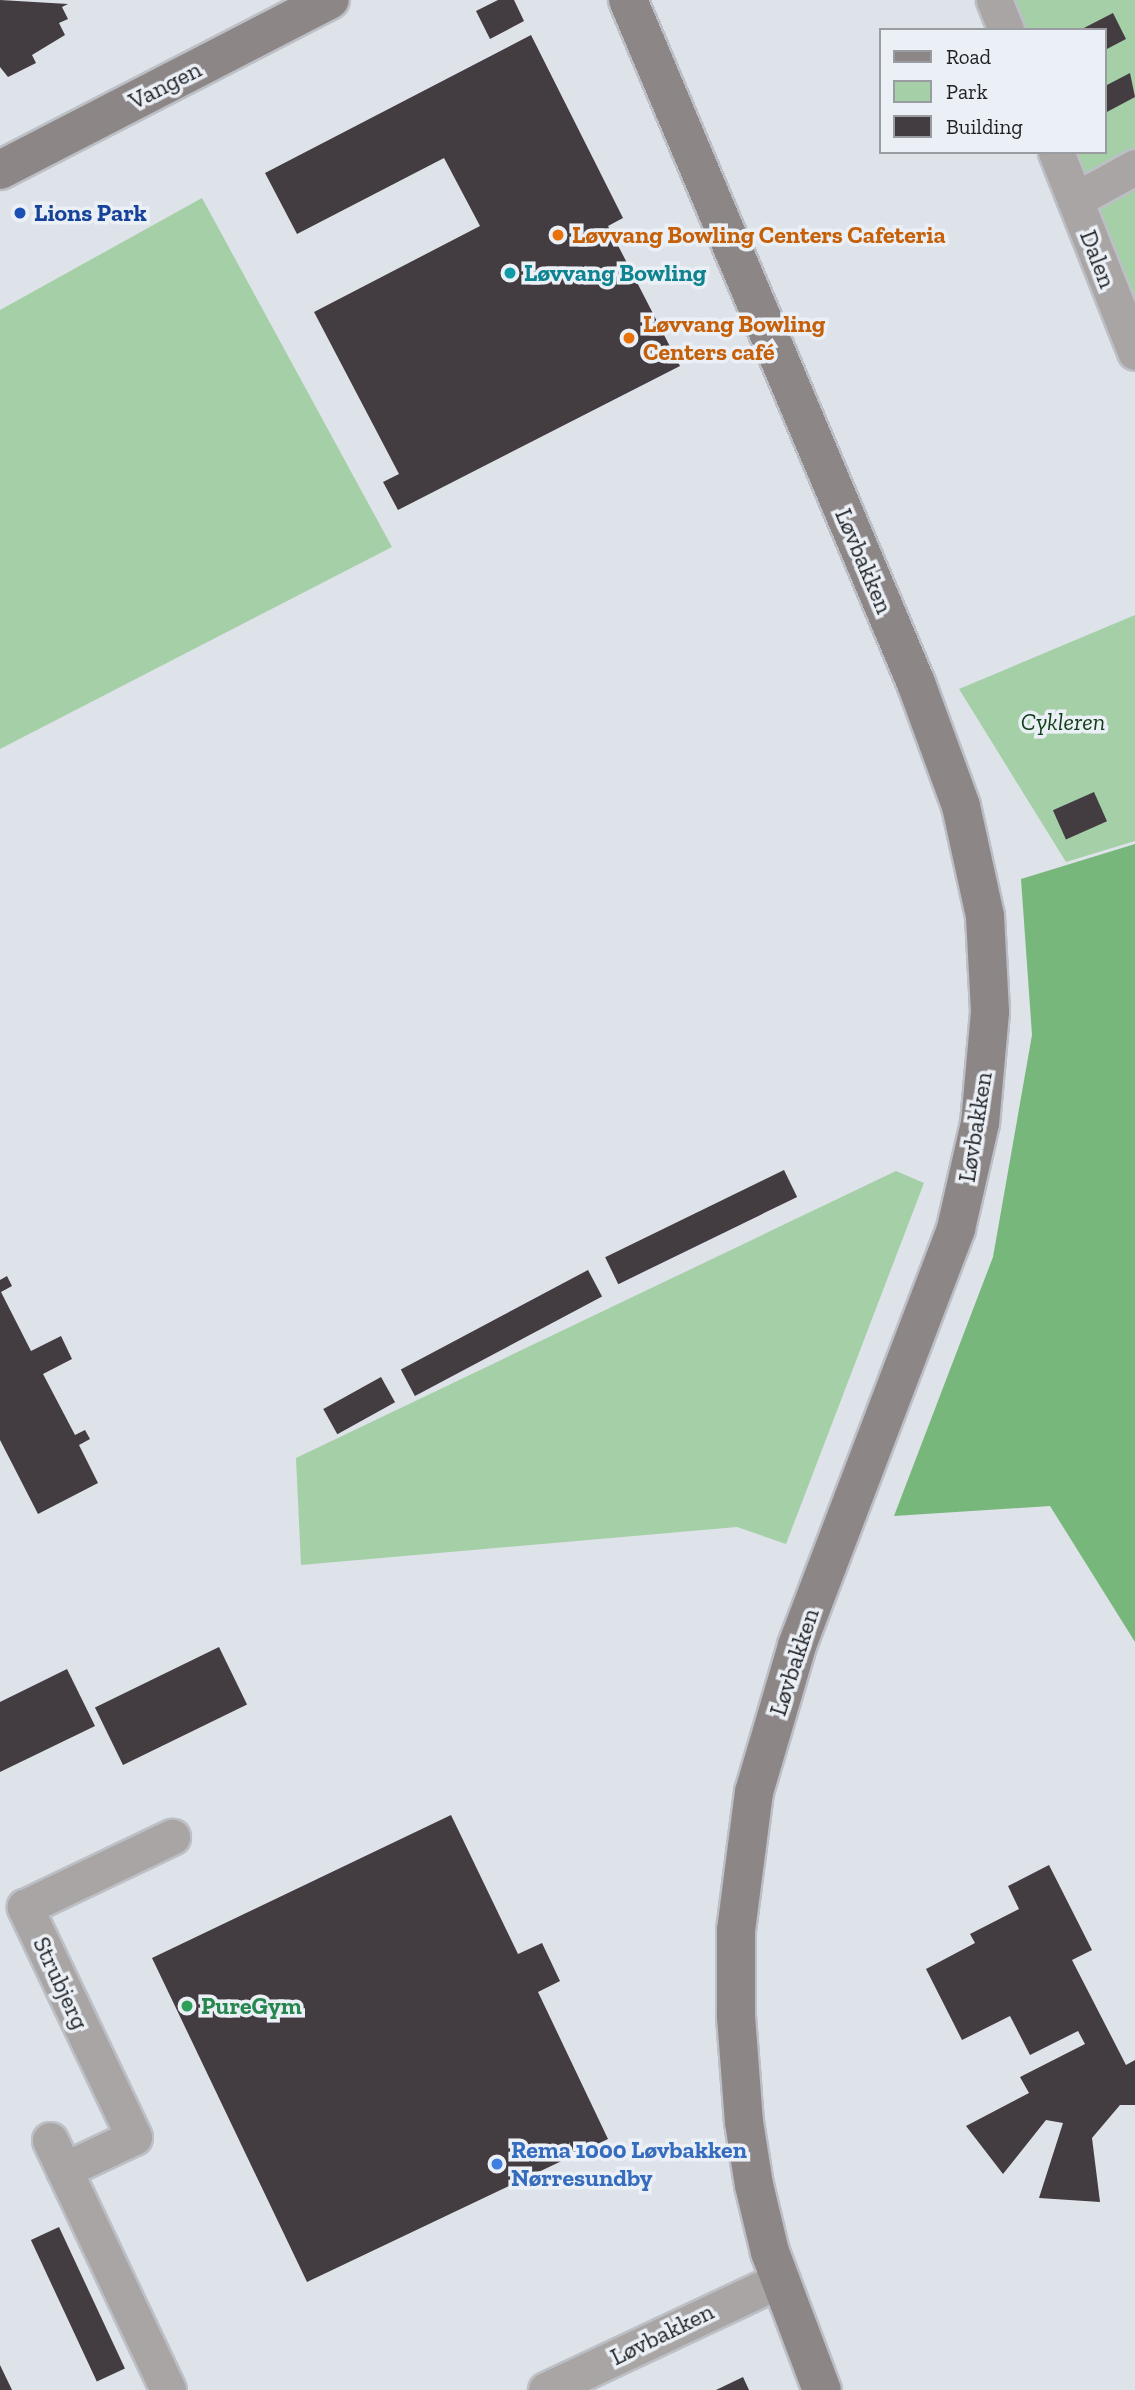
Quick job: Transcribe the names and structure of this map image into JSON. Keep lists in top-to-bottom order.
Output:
{
  "streets": {
    "street": [
      "Vangen",
      "Dalen",
      "Løvbakken",
      "Strubjerg"
    ]
  },
  "parks": ["Cykleren"],
  "places": [
    "Lions Park",
    "Løvvang Bowling Centers Cafeteria",
    "Løvvang Bowling",
    "Løvvang Bowling Centers café",
    "PureGym",
    "Rema 1000 Løvbakken Nørresundby"
  ],
  "legend": ["Road", "Park", "Building"]
}
